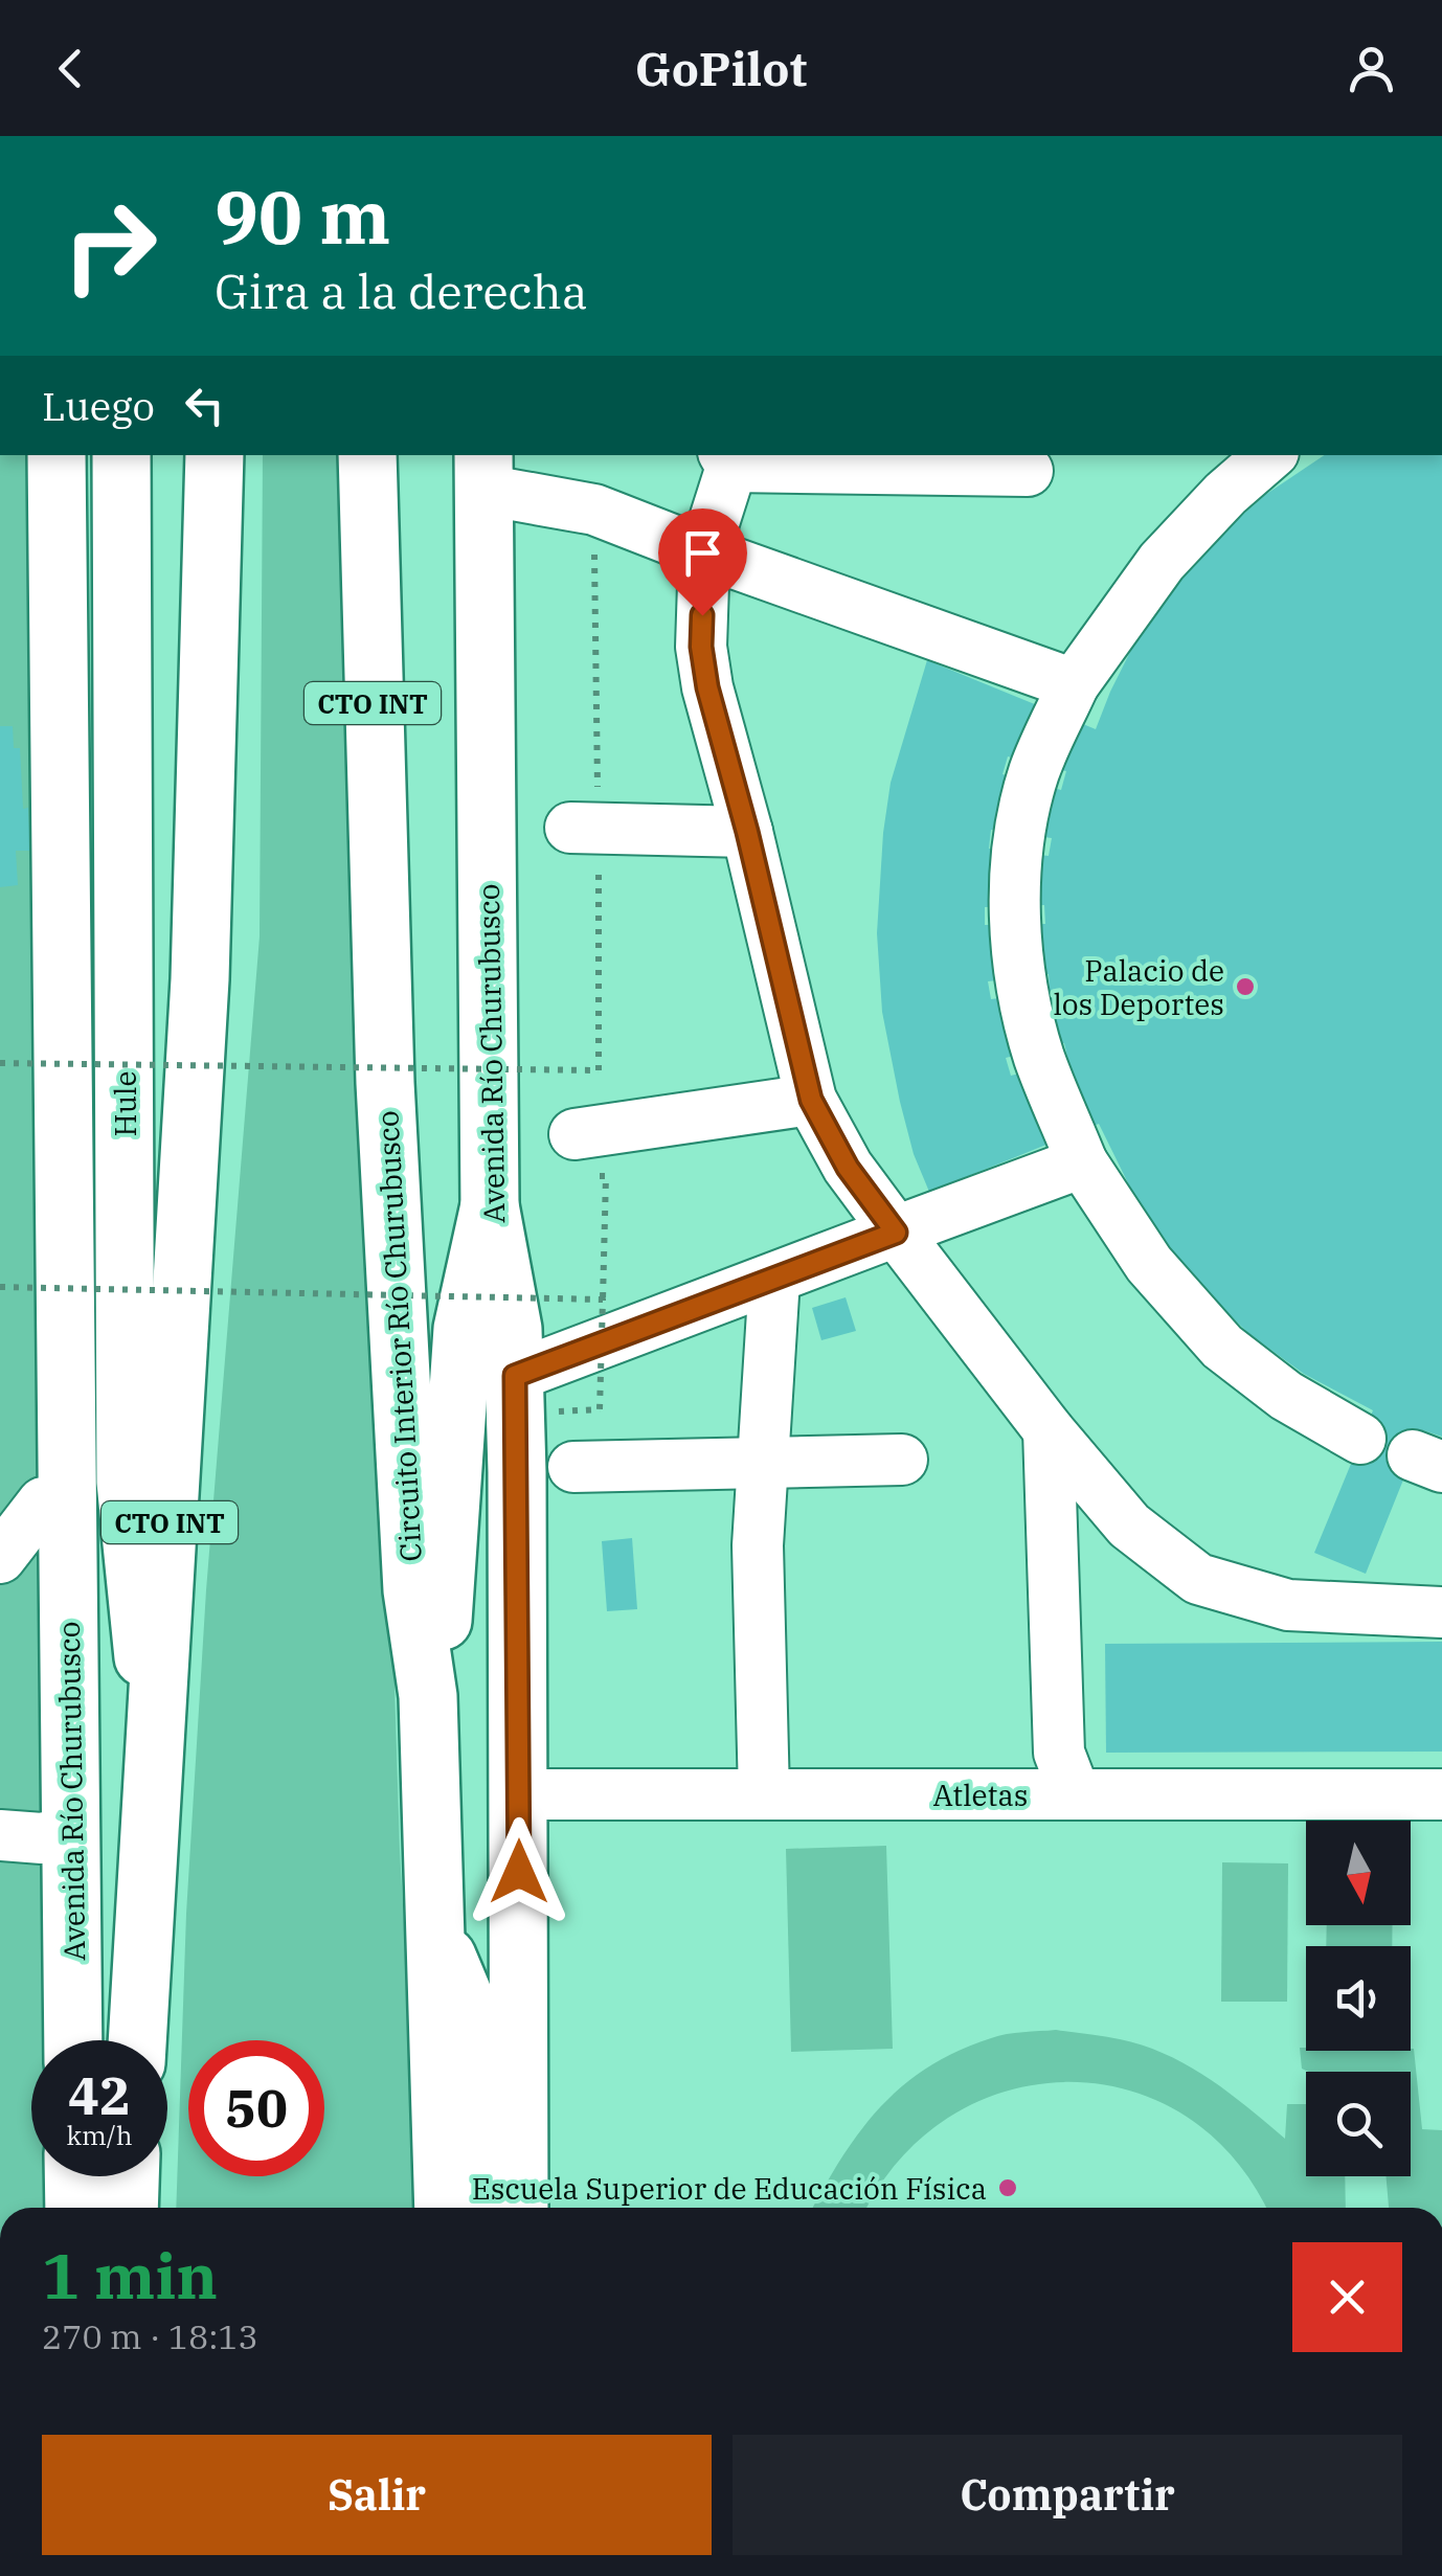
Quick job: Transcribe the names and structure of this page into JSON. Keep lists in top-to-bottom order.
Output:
{
  "streets": {
    "main road": [
      "CTO INT",
      "Avenida Río Churubusco",
      "Hule",
      "Circuito Interior Río Churubusco"
    ],
    "street": ["Atletas"]
  },
  "crossings": [
    ["CTO INT", "Hule"],
    ["Avenida Río Churubusco", "Atletas"]
  ],
  "places": ["Palacio de los Deportes", "Escuela Superior de Educación Física"],
  "north": "bottom",
  "page": {
    "header": "GoPilot",
    "turn": ["90 m", "Gira a la derecha"],
    "then": "Luego",
    "speed": "42 km/h",
    "limit": "50",
    "heading": ["1 min", "270 m · 18:13"],
    "buttons": ["Salir", "Compartir"]
  }
}
